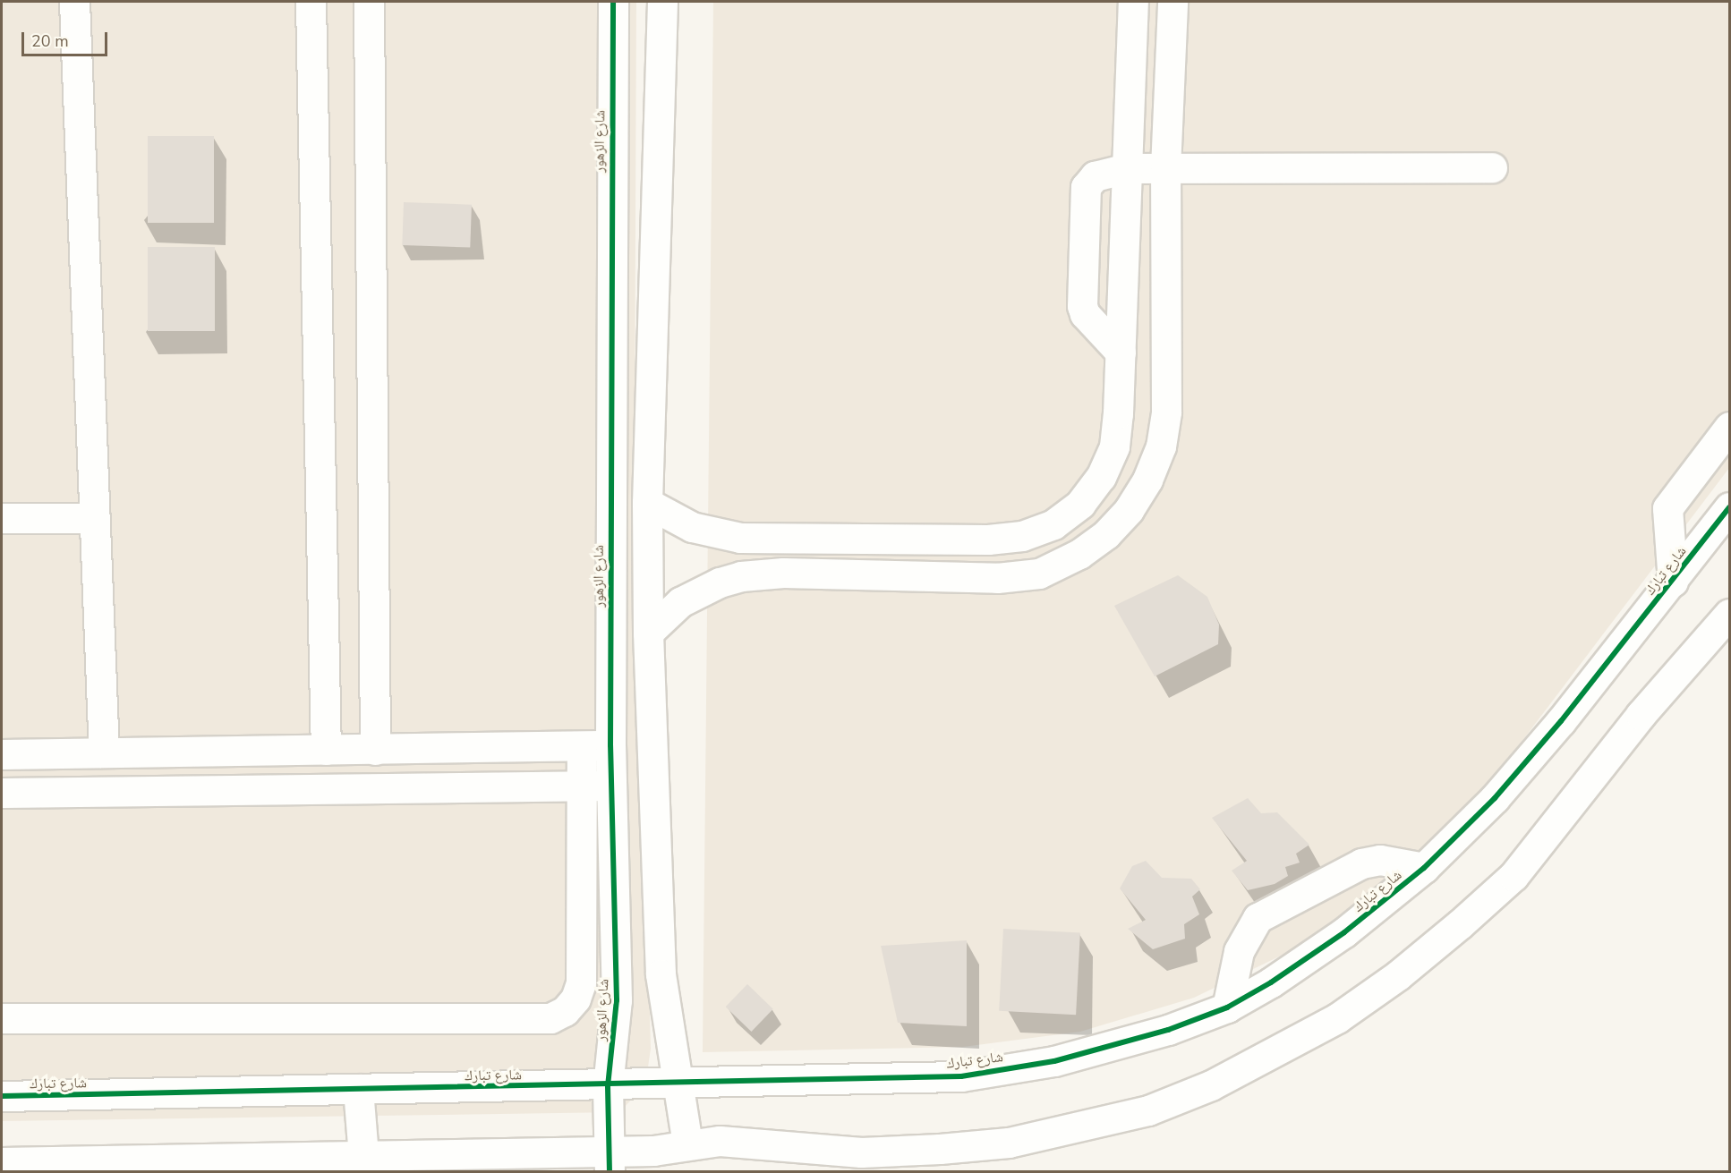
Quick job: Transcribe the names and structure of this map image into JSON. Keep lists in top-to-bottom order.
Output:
{
  "streets": {
    "street": ["شارع الزهور", "شارع تبارك"]
  },
  "crossings": [
    ["شارع الزهور", "شارع تبارك"]
  ],
  "scale_bar": "20 m"
}
